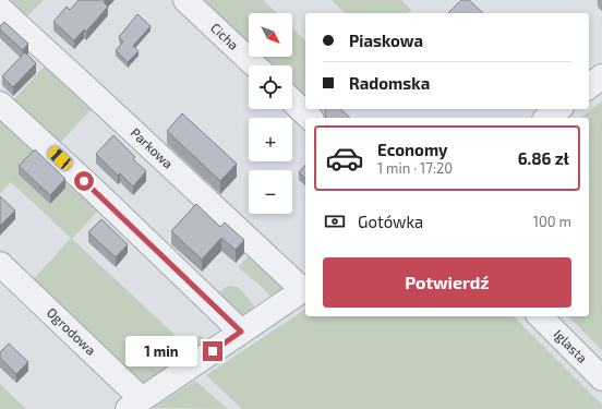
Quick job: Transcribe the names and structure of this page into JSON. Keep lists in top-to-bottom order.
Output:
{
  "streets": {
    "street": [
      "Cicha",
      "Parkowa",
      "Ogrodowa",
      "Iglasta"
    ]
  },
  "north": "bottom right",
  "page": {
    "map_buttons": ["+", "−"],
    "banner": ["Piaskowa", "Radomska"],
    "list": [
      {
        "name": "Economy",
        "note": "1 min · 17:20",
        "value": "6.86 zł"
      }
    ],
    "pay": ["Gotówka", "100 m"],
    "buttons": "Potwierdź",
    "bubble": "1 min"
  }
}
